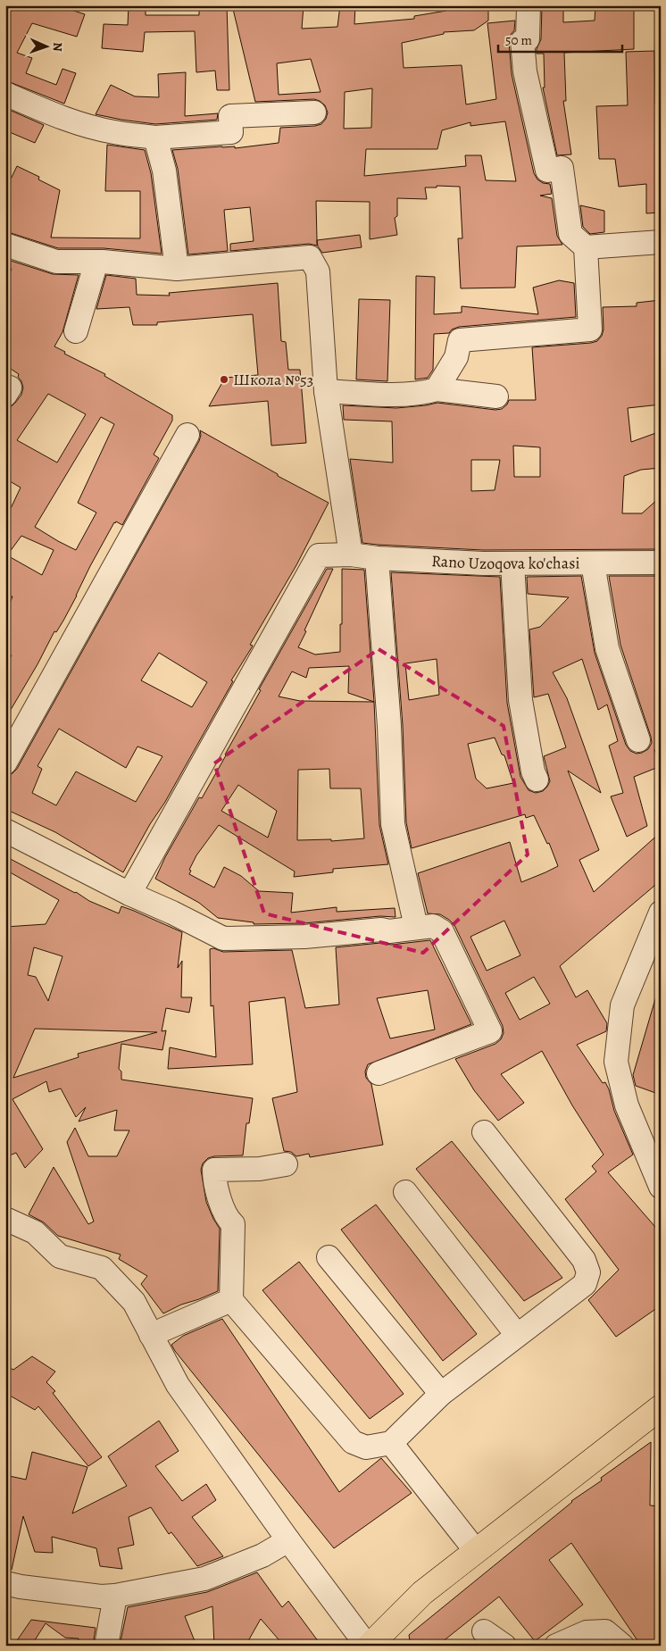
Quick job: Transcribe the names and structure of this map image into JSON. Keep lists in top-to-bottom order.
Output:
{
  "streets": {
    "street": ["Rano Uzoqova ko'chasi"]
  },
  "places": ["Школа №53"],
  "scale_bar": "50 m",
  "north": "right"
}
